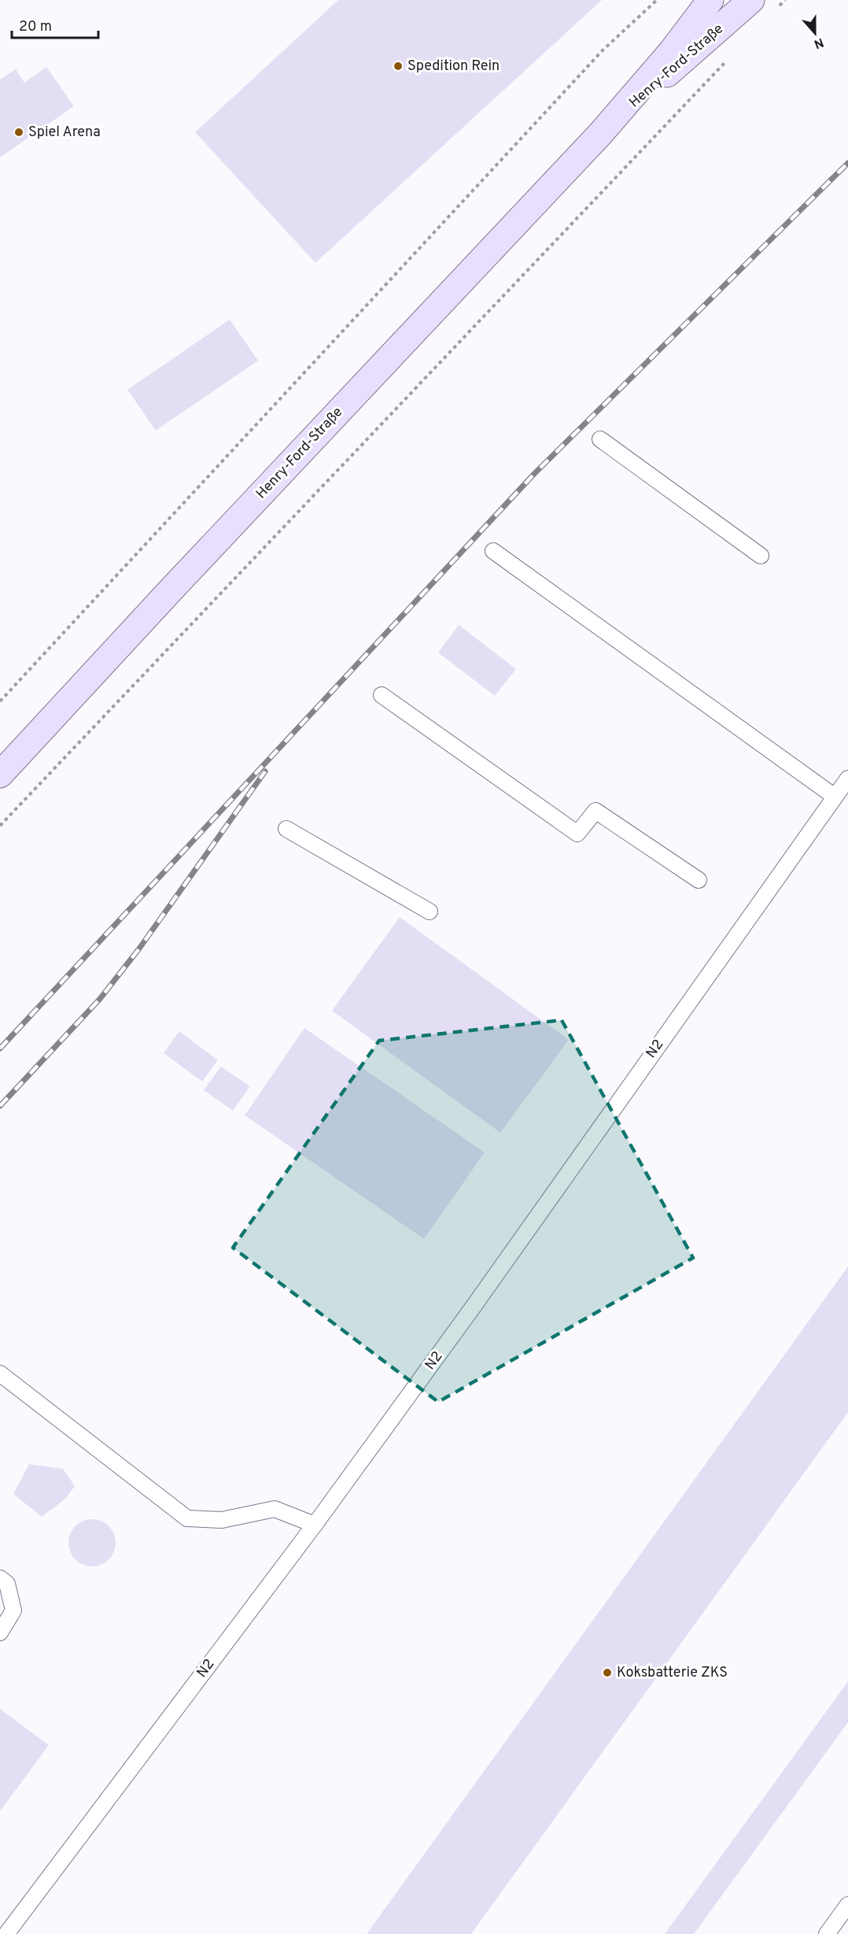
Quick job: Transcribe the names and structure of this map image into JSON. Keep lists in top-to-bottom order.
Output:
{
  "streets": {
    "street": ["Henry-Ford-Straße"],
    "lane": ["N2"]
  },
  "places": ["Spedition Rein", "Spiel Arena", "Koksbatterie ZKS"],
  "scale_bar": "20 m",
  "north": "bottom"
}
